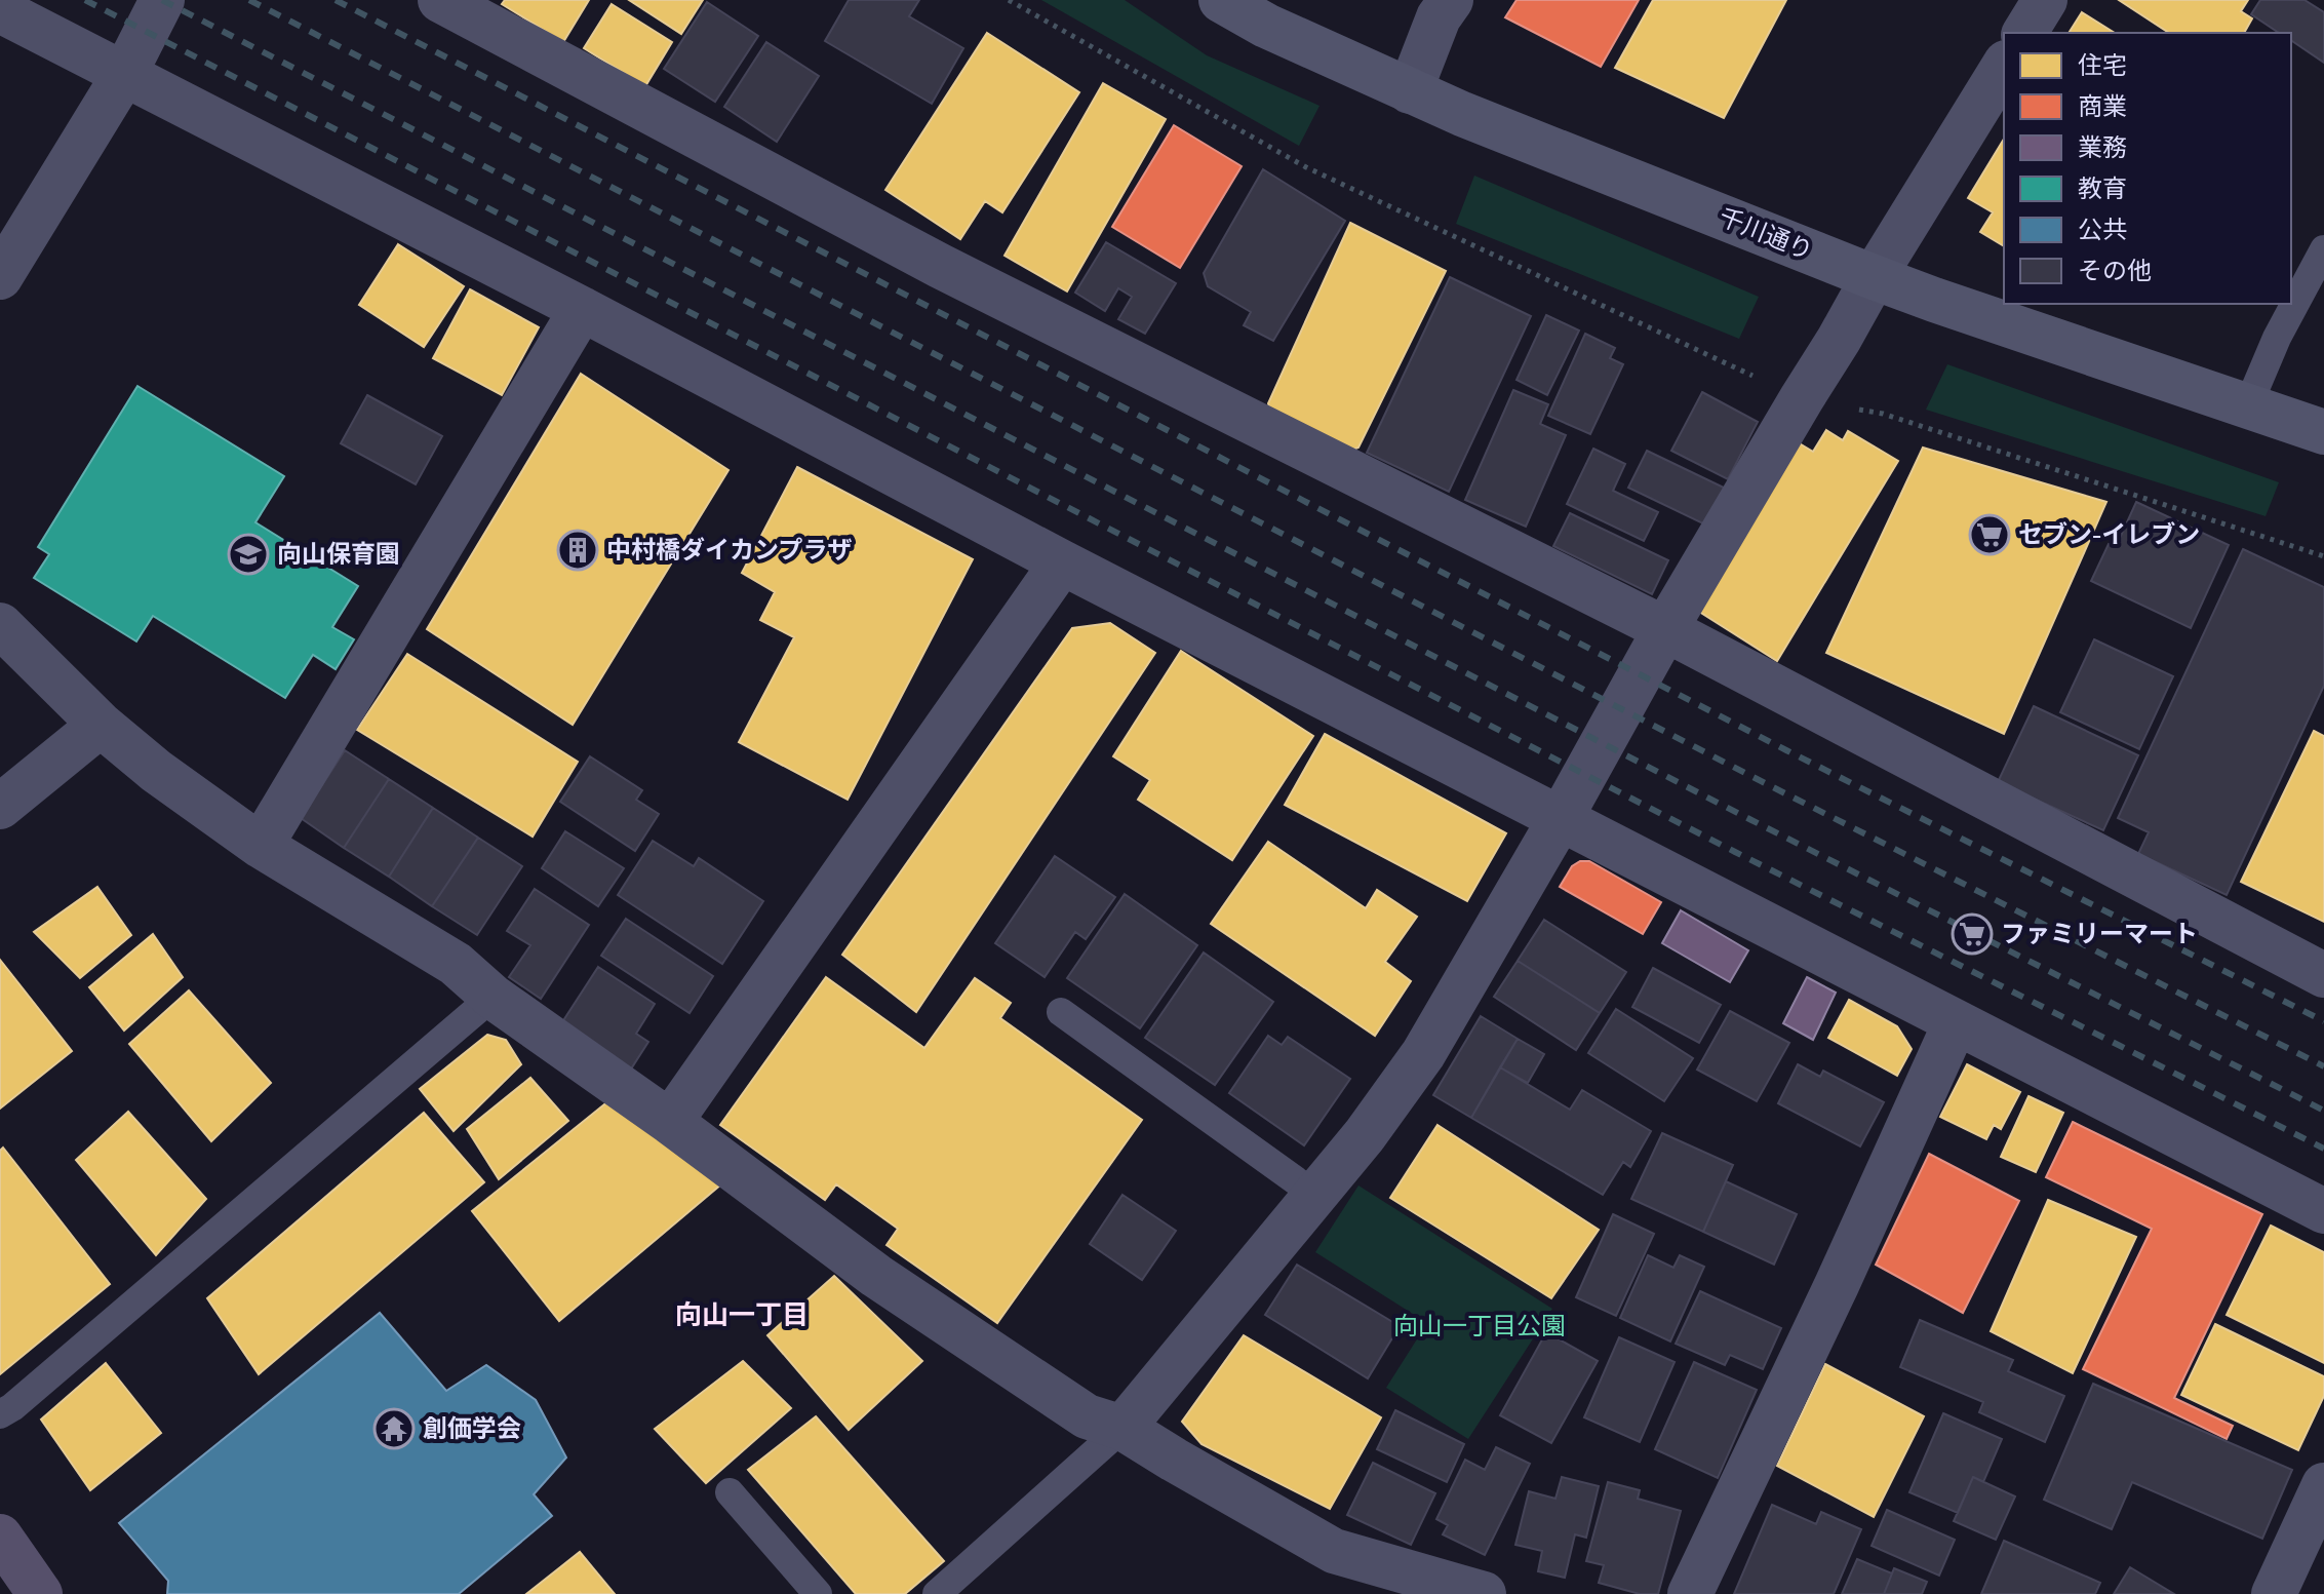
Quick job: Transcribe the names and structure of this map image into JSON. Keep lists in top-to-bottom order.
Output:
{
  "streets": {
    "main road": ["千川通り"]
  },
  "districts": ["向山一丁目"],
  "parks": ["向山一丁目公園"],
  "places": {
    "supermarket": ["セブン-イレブン", "ファミリーマート"],
    "building": ["中村橋ダイカンプラザ"],
    "school or university": ["向山保育園"],
    "temple": ["創価学会"]
  },
  "legend": [
    "住宅",
    "商業",
    "業務",
    "教育",
    "公共",
    "その他"
  ]
}
